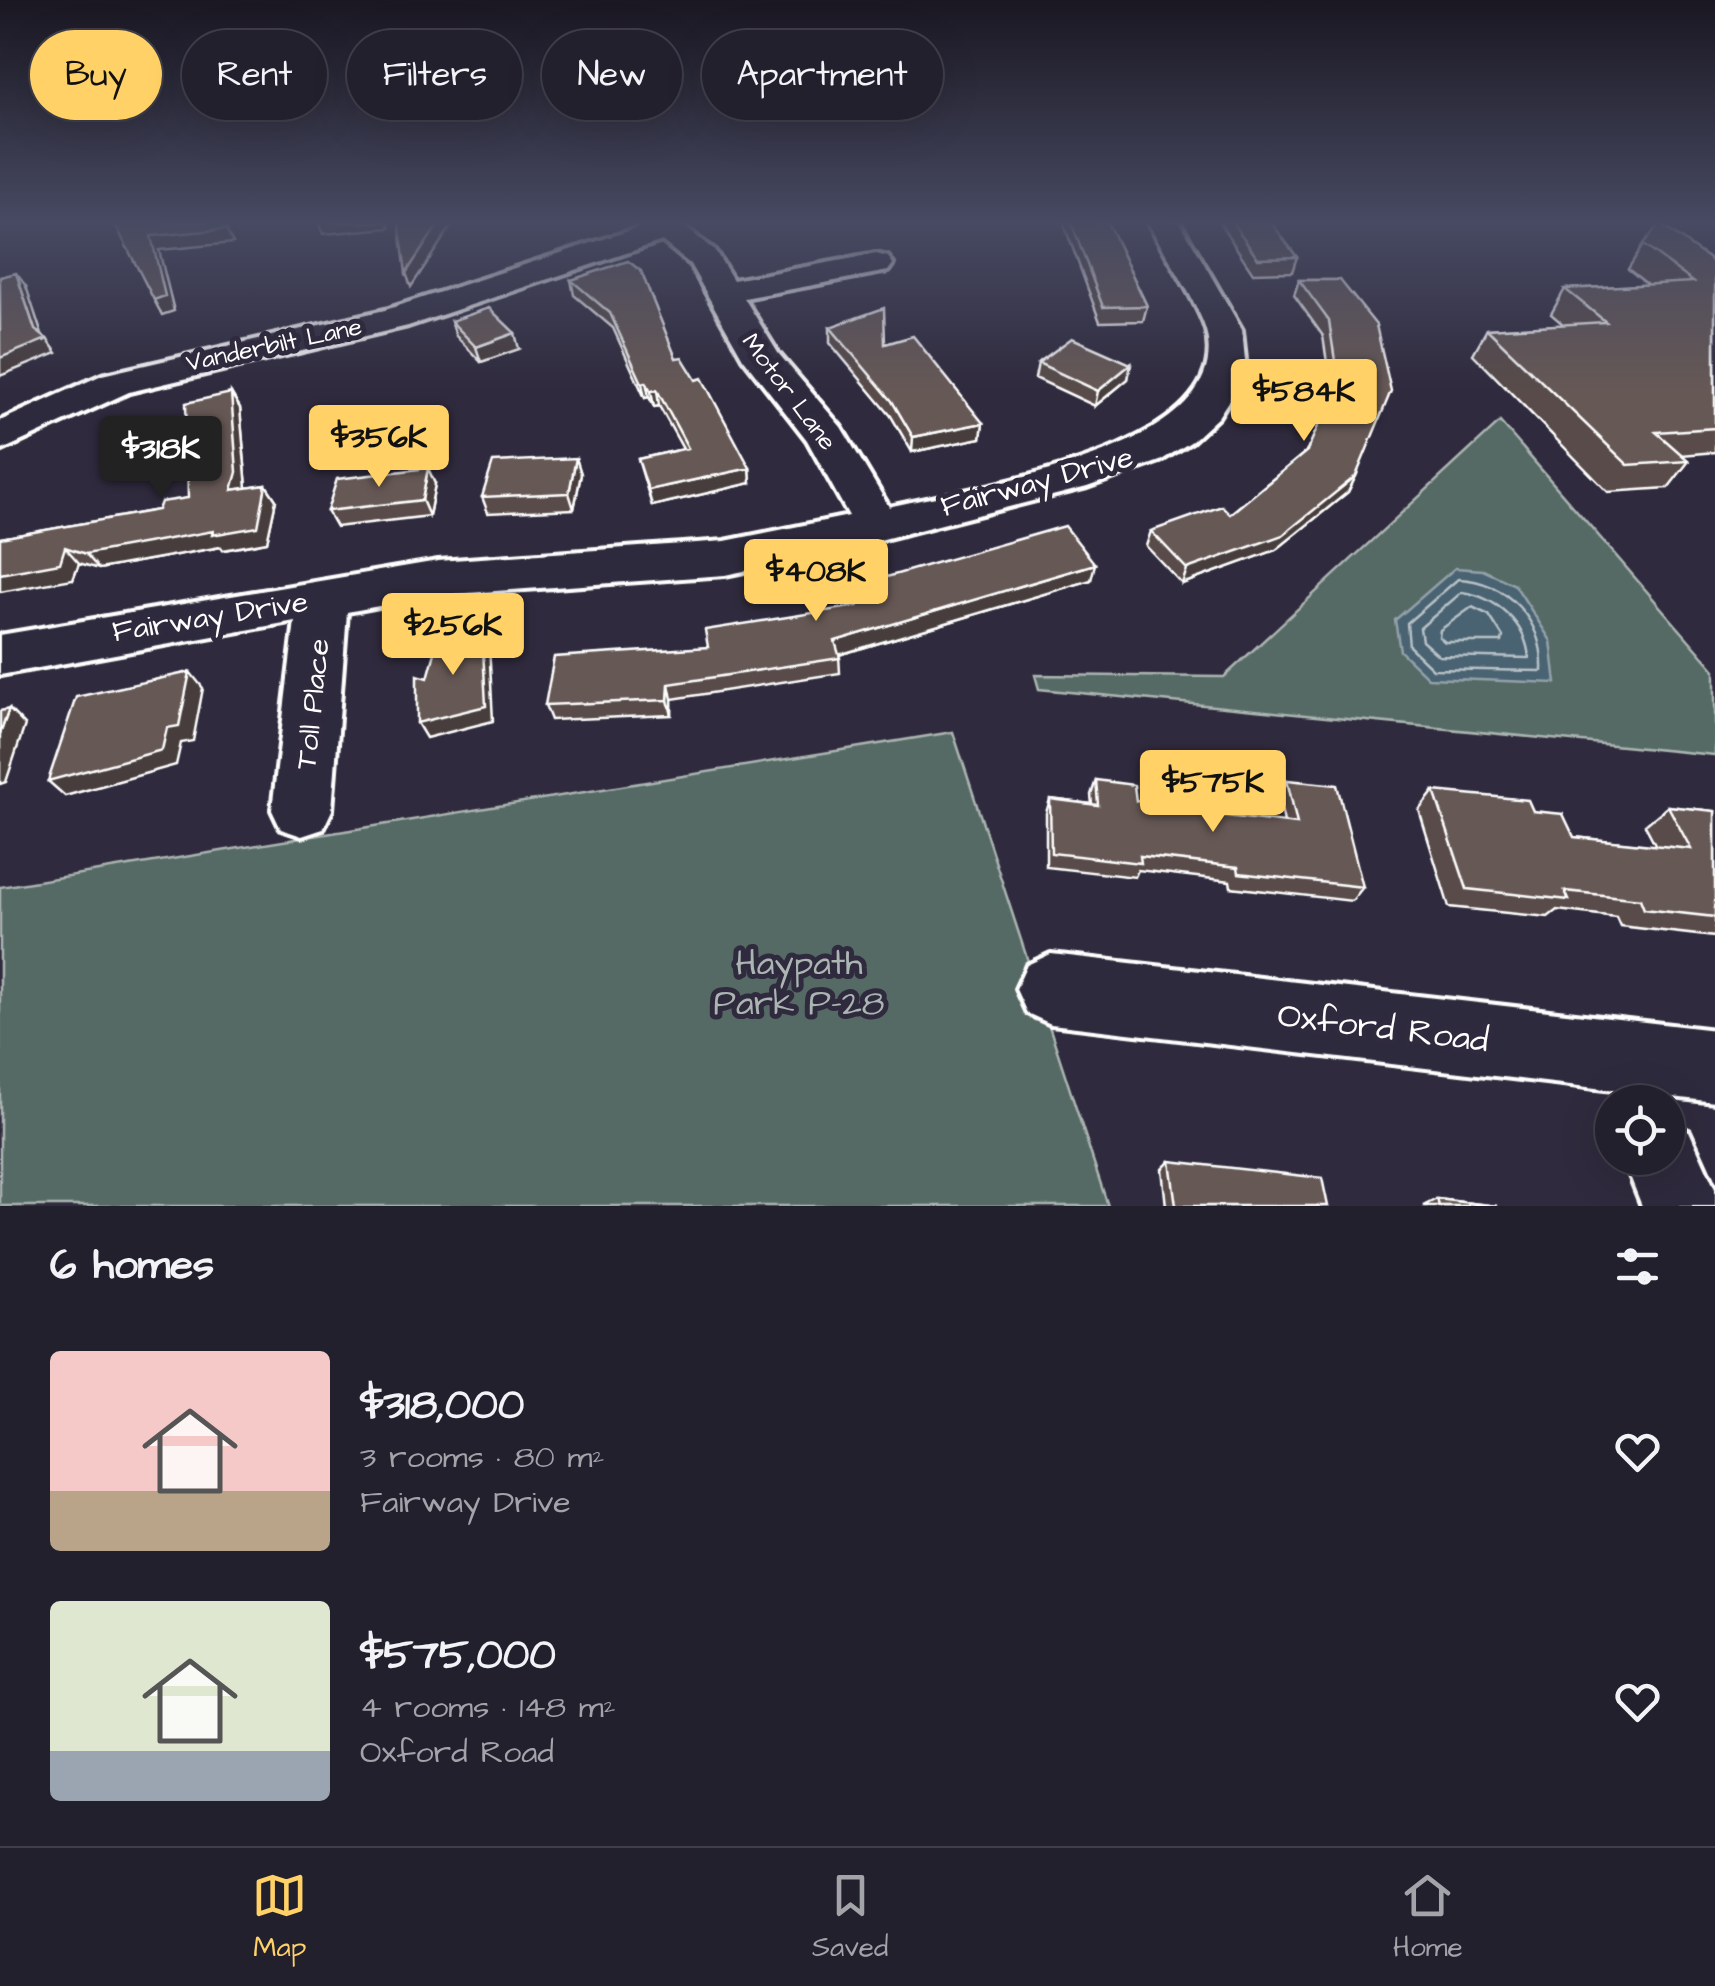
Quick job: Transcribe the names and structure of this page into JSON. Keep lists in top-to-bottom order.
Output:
{
  "streets": {
    "street": [
      "Vanderbilt Lane",
      "Motor Lane",
      "Fairway Drive",
      "Toll Place",
      "Oxford Road"
    ]
  },
  "crossings": [
    ["Motor Lane", "Fairway Drive"],
    ["Fairway Drive", "Toll Place"]
  ],
  "parks": ["Haypath Park P-28"],
  "page": {
    "chip": [
      "Buy",
      "Rent",
      "Filters",
      "New",
      "Apartment"
    ],
    "price": [
      "$584K",
      "$356K",
      "$318K",
      "$408K",
      "$256K",
      "$575K"
    ],
    "heading": "6 homes",
    "list": [
      {
        "name": "$318,000",
        "note": "3 rooms · 80 m² · Fairway Drive"
      },
      {
        "name": "$575,000",
        "note": "4 rooms · 148 m² · Oxford Road"
      }
    ],
    "tabs": ["Map", "Saved", "Home"]
  }
}
